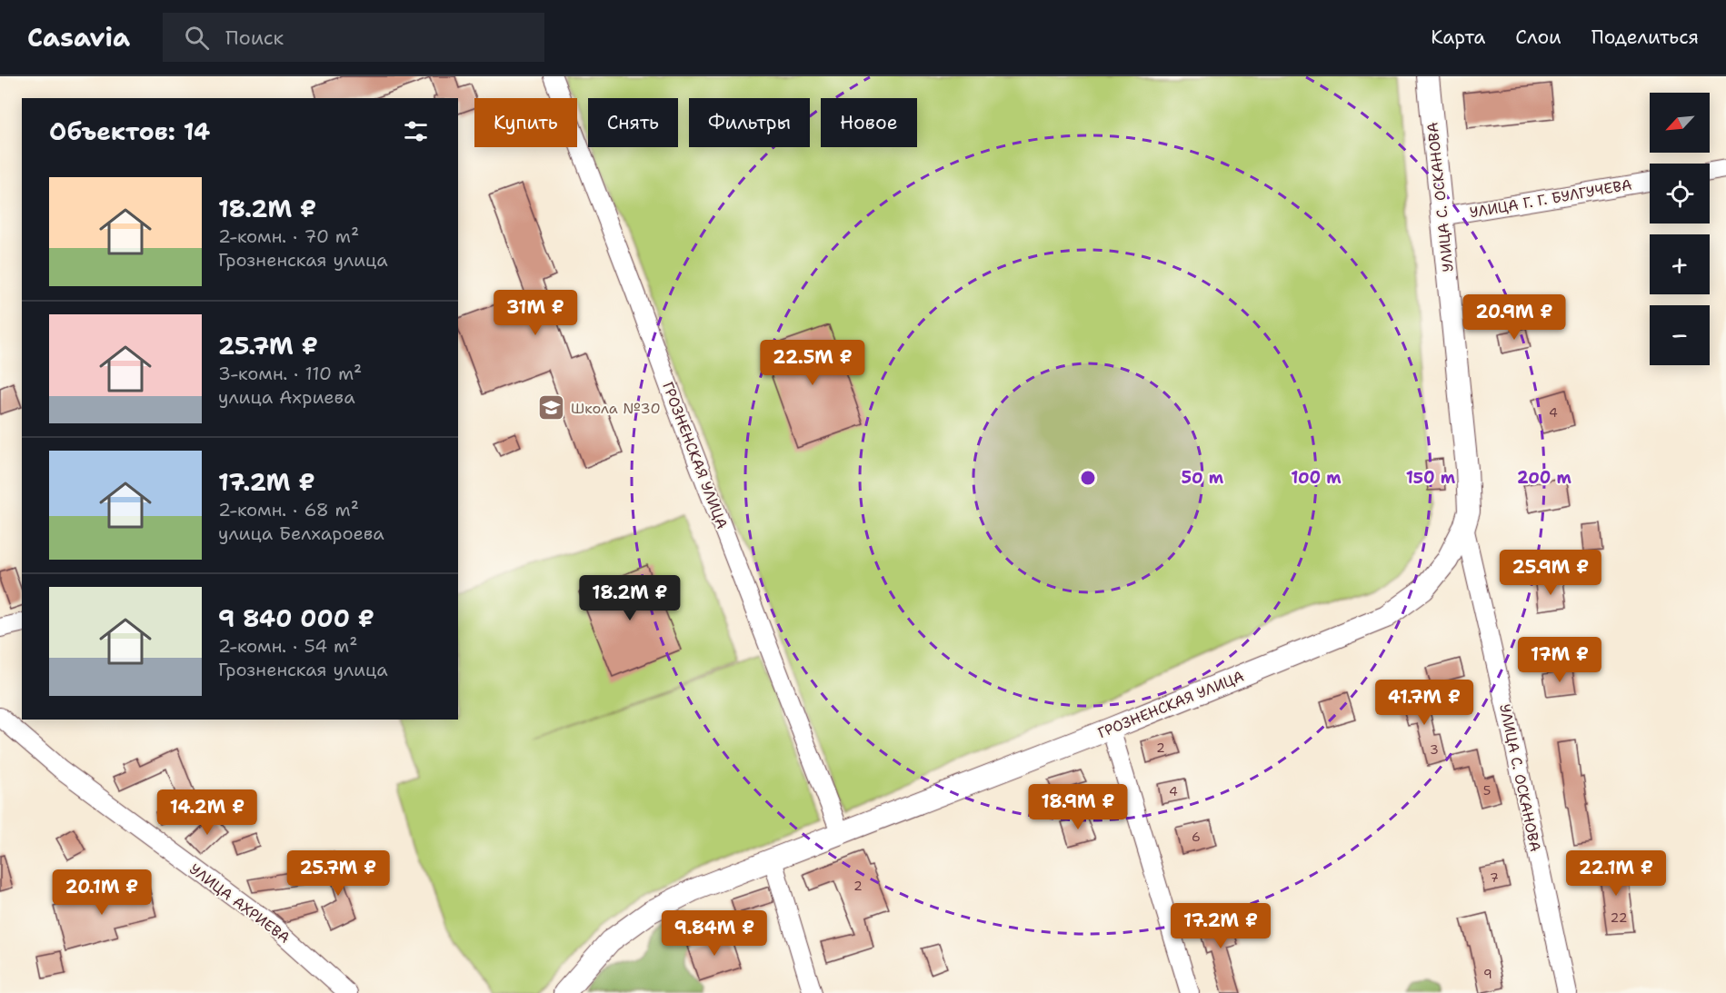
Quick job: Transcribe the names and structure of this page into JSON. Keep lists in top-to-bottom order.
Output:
{
  "streets": {
    "street": [
      "УЛИЦА С. ОСКАНОВА",
      "УЛИЦА Г. Г. БУЛГУЧЕВА",
      "ГРОЗНЕНСКАЯ УЛИЦА",
      "УЛИЦА АХРИЕВА"
    ]
  },
  "crossings": [
    ["УЛИЦА С. ОСКАНОВА", "УЛИЦА Г. Г. БУЛГУЧЕВА"],
    ["УЛИЦА С. ОСКАНОВА", "ГРОЗНЕНСКАЯ УЛИЦА"]
  ],
  "places": {
    "school or university": ["Школа №30"]
  },
  "house_numbers": [
    "4",
    "2",
    "3",
    "5",
    "4",
    "6",
    "7",
    "2",
    "22",
    "9"
  ],
  "north": "bottom left",
  "page": {
    "header": "Casavia",
    "search": "Поиск",
    "nav": ["Карта", "Слои", "Поделиться"],
    "map_buttons": ["+", "−"],
    "chip": [
      "Купить",
      "Снять",
      "Фильтры",
      "Новое"
    ],
    "heading": "Объектов: 14",
    "list": [
      {
        "name": "18.2M ₽",
        "note": "2-комн. · 70 m² · Грозненская улица"
      },
      {
        "name": "25.7M ₽",
        "note": "3-комн. · 110 m² · улица Ахриева"
      },
      {
        "name": "17.2M ₽",
        "note": "2-комн. · 68 m² · улица Белхароева"
      },
      {
        "name": "9 840 000 ₽",
        "note": "2-комн. · 54 m² · Грозненская улица"
      }
    ],
    "price": [
      "31M ₽",
      "20.9M ₽",
      "22.5M ₽",
      "25.9M ₽",
      "18.2M ₽",
      "17M ₽",
      "41.7M ₽",
      "18.9M ₽",
      "14.2M ₽",
      "25.7M ₽",
      "22.1M ₽",
      "20.1M ₽",
      "17.2M ₽",
      "9.84M ₽"
    ]
  },
  "rings": [
    "50 m",
    "100 m",
    "150 m",
    "200 m"
  ]
}
